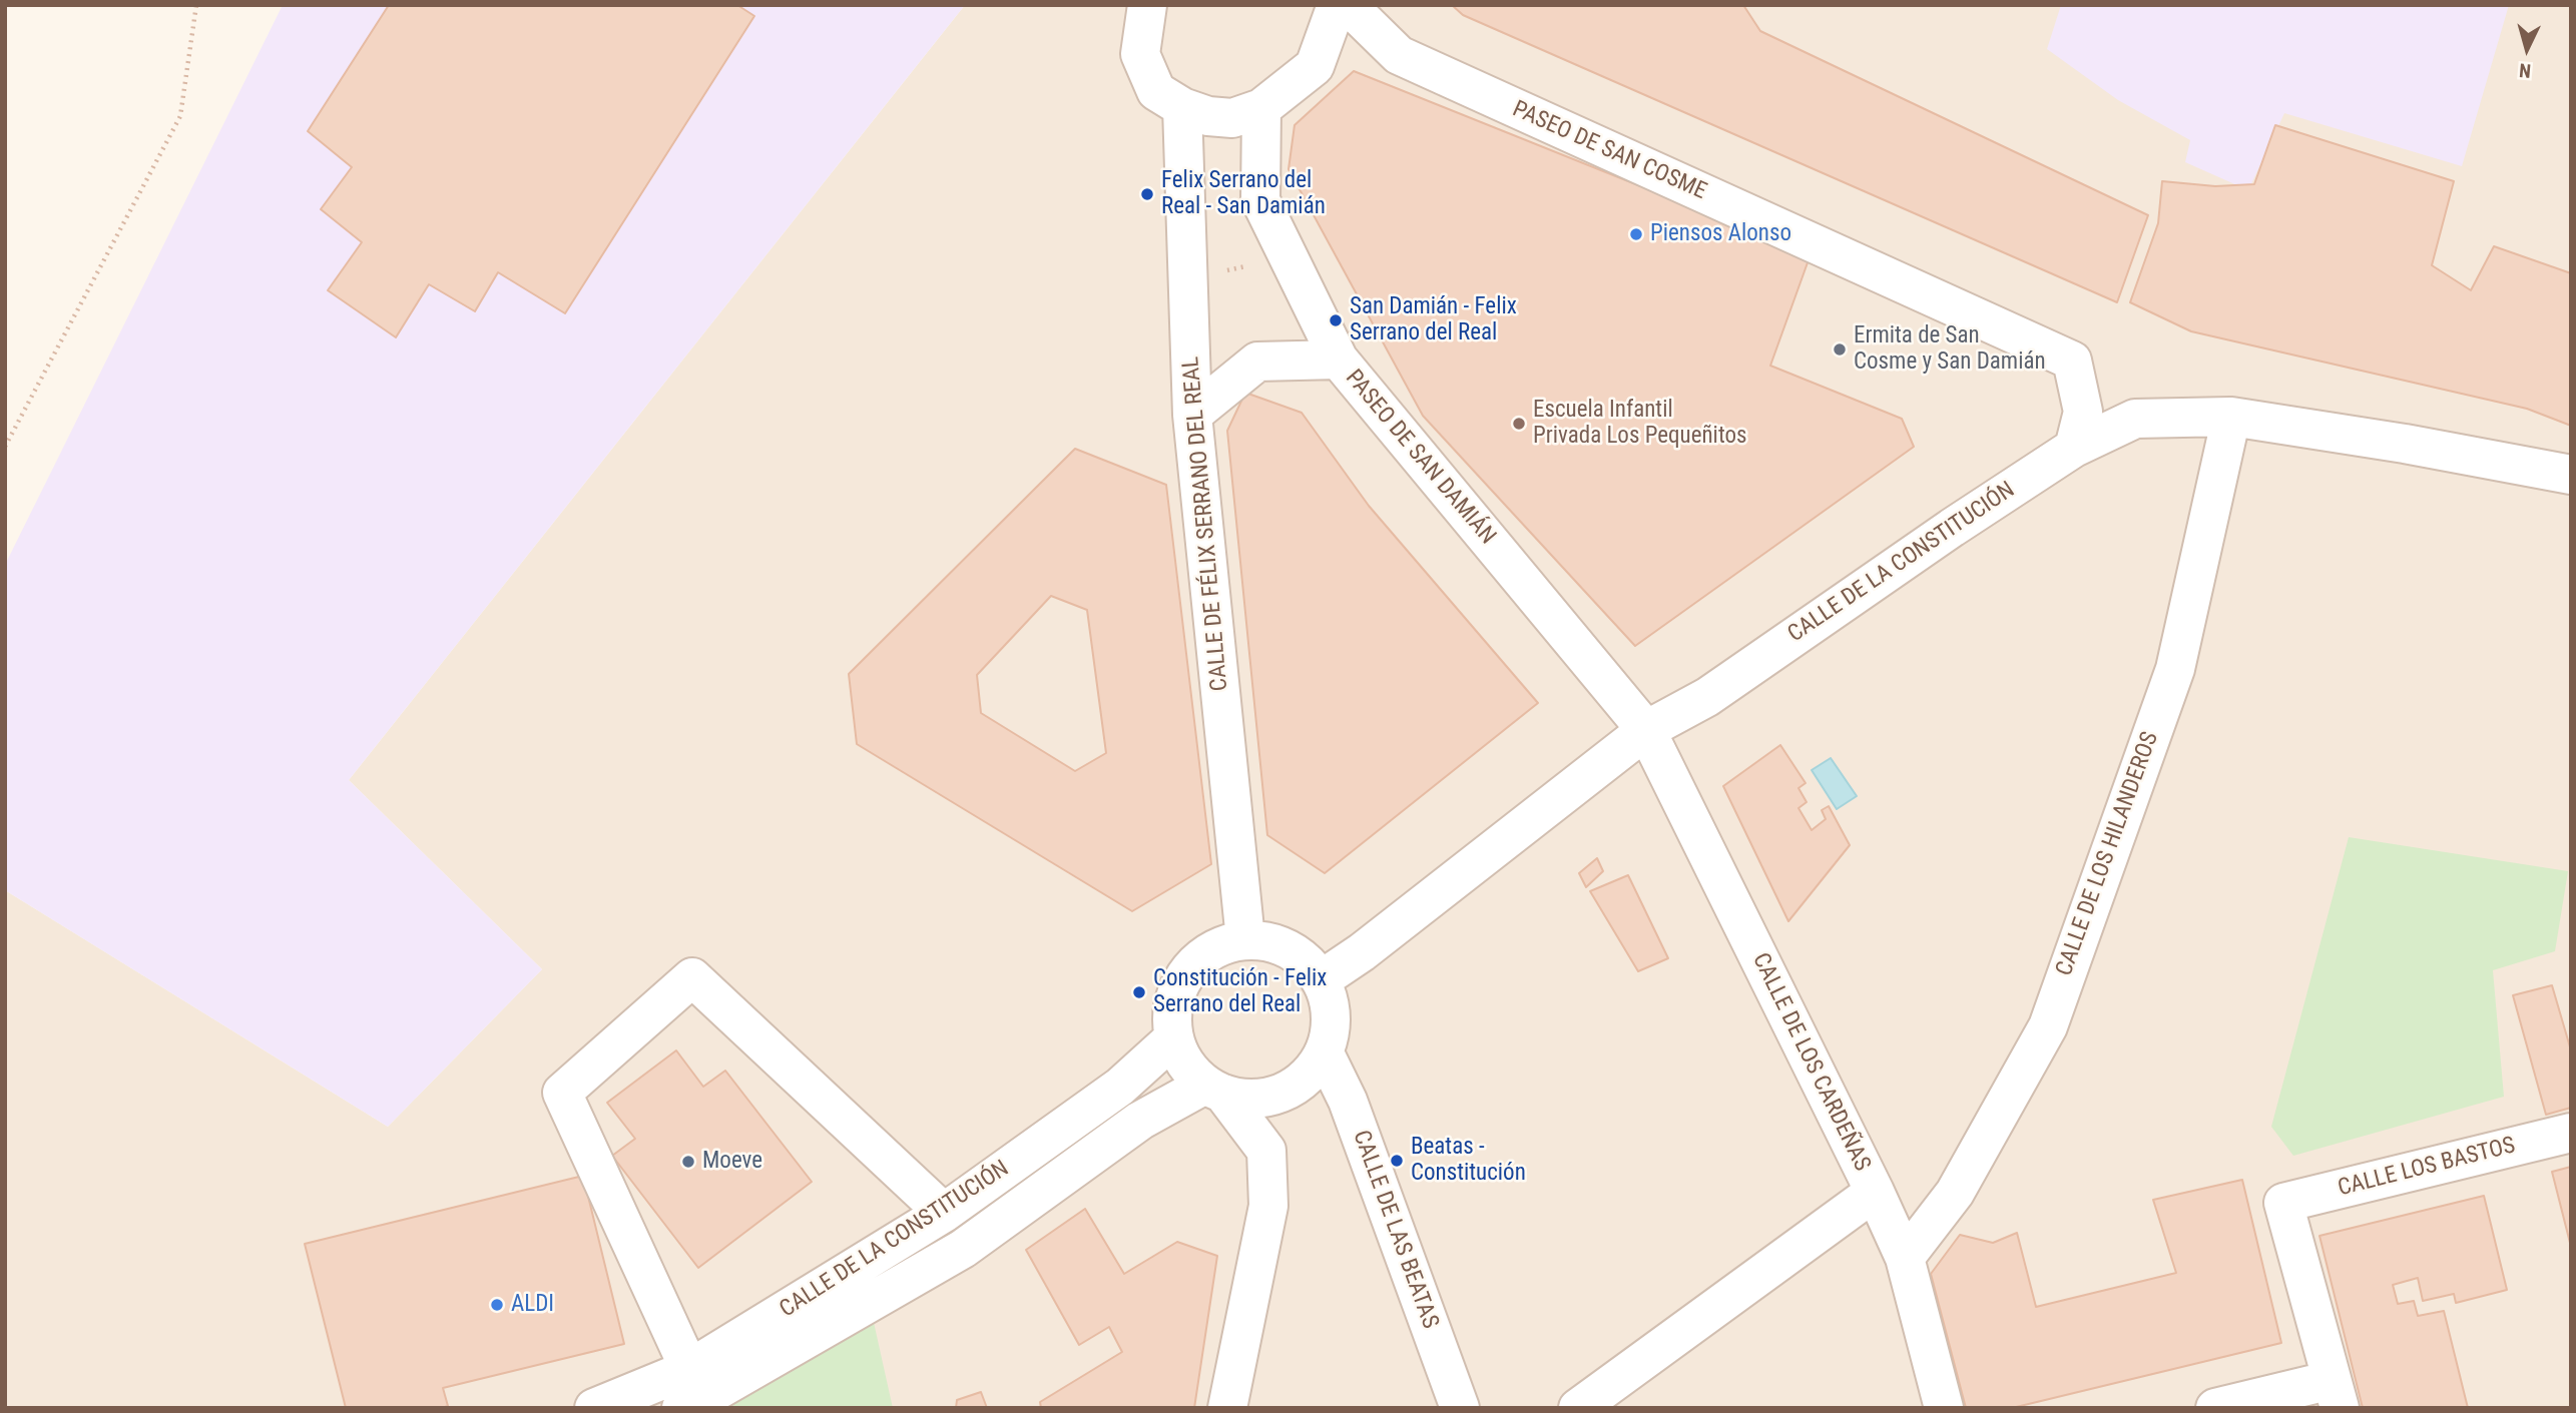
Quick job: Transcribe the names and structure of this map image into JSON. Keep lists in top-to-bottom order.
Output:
{
  "streets": {
    "street": [
      "PASEO DE SAN COSME",
      "PASEO DE SAN DAMIÁN",
      "CALLE DE FÉLIX SERRANO DEL REAL",
      "CALLE DE LA CONSTITUCIÓN",
      "CALLE DE LOS HILANDEROS",
      "CALLE DE LOS CARDEÑAS",
      "CALLE LOS BASTOS",
      "CALLE DE LAS BEATAS"
    ]
  },
  "crossings": [
    ["PASEO DE SAN COSME", "CALLE DE LA CONSTITUCIÓN"],
    ["PASEO DE SAN DAMIÁN", "CALLE DE LA CONSTITUCIÓN"],
    ["PASEO DE SAN DAMIÁN", "CALLE DE LOS CARDEÑAS"],
    ["CALLE DE FÉLIX SERRANO DEL REAL", "CALLE DE LA CONSTITUCIÓN"],
    ["CALLE DE FÉLIX SERRANO DEL REAL", "CALLE DE LAS BEATAS"],
    ["CALLE DE LA CONSTITUCIÓN", "CALLE DE LOS HILANDEROS"],
    ["CALLE DE LA CONSTITUCIÓN", "CALLE DE LOS CARDEÑAS"],
    ["CALLE DE LA CONSTITUCIÓN", "CALLE DE LAS BEATAS"],
    ["CALLE DE LOS HILANDEROS", "CALLE DE LOS CARDEÑAS"]
  ],
  "places": [
    "Felix Serrano del Real - San Damián",
    "Piensos Alonso",
    "San Damián - Felix Serrano del Real",
    "Ermita de San Cosme y San Damián",
    "Escuela Infantil Privada Los Pequeñitos",
    "Constitución - Felix Serrano del Real",
    "Beatas - Constitución",
    "Moeve",
    "ALDI"
  ],
  "north": "bottom"
}
